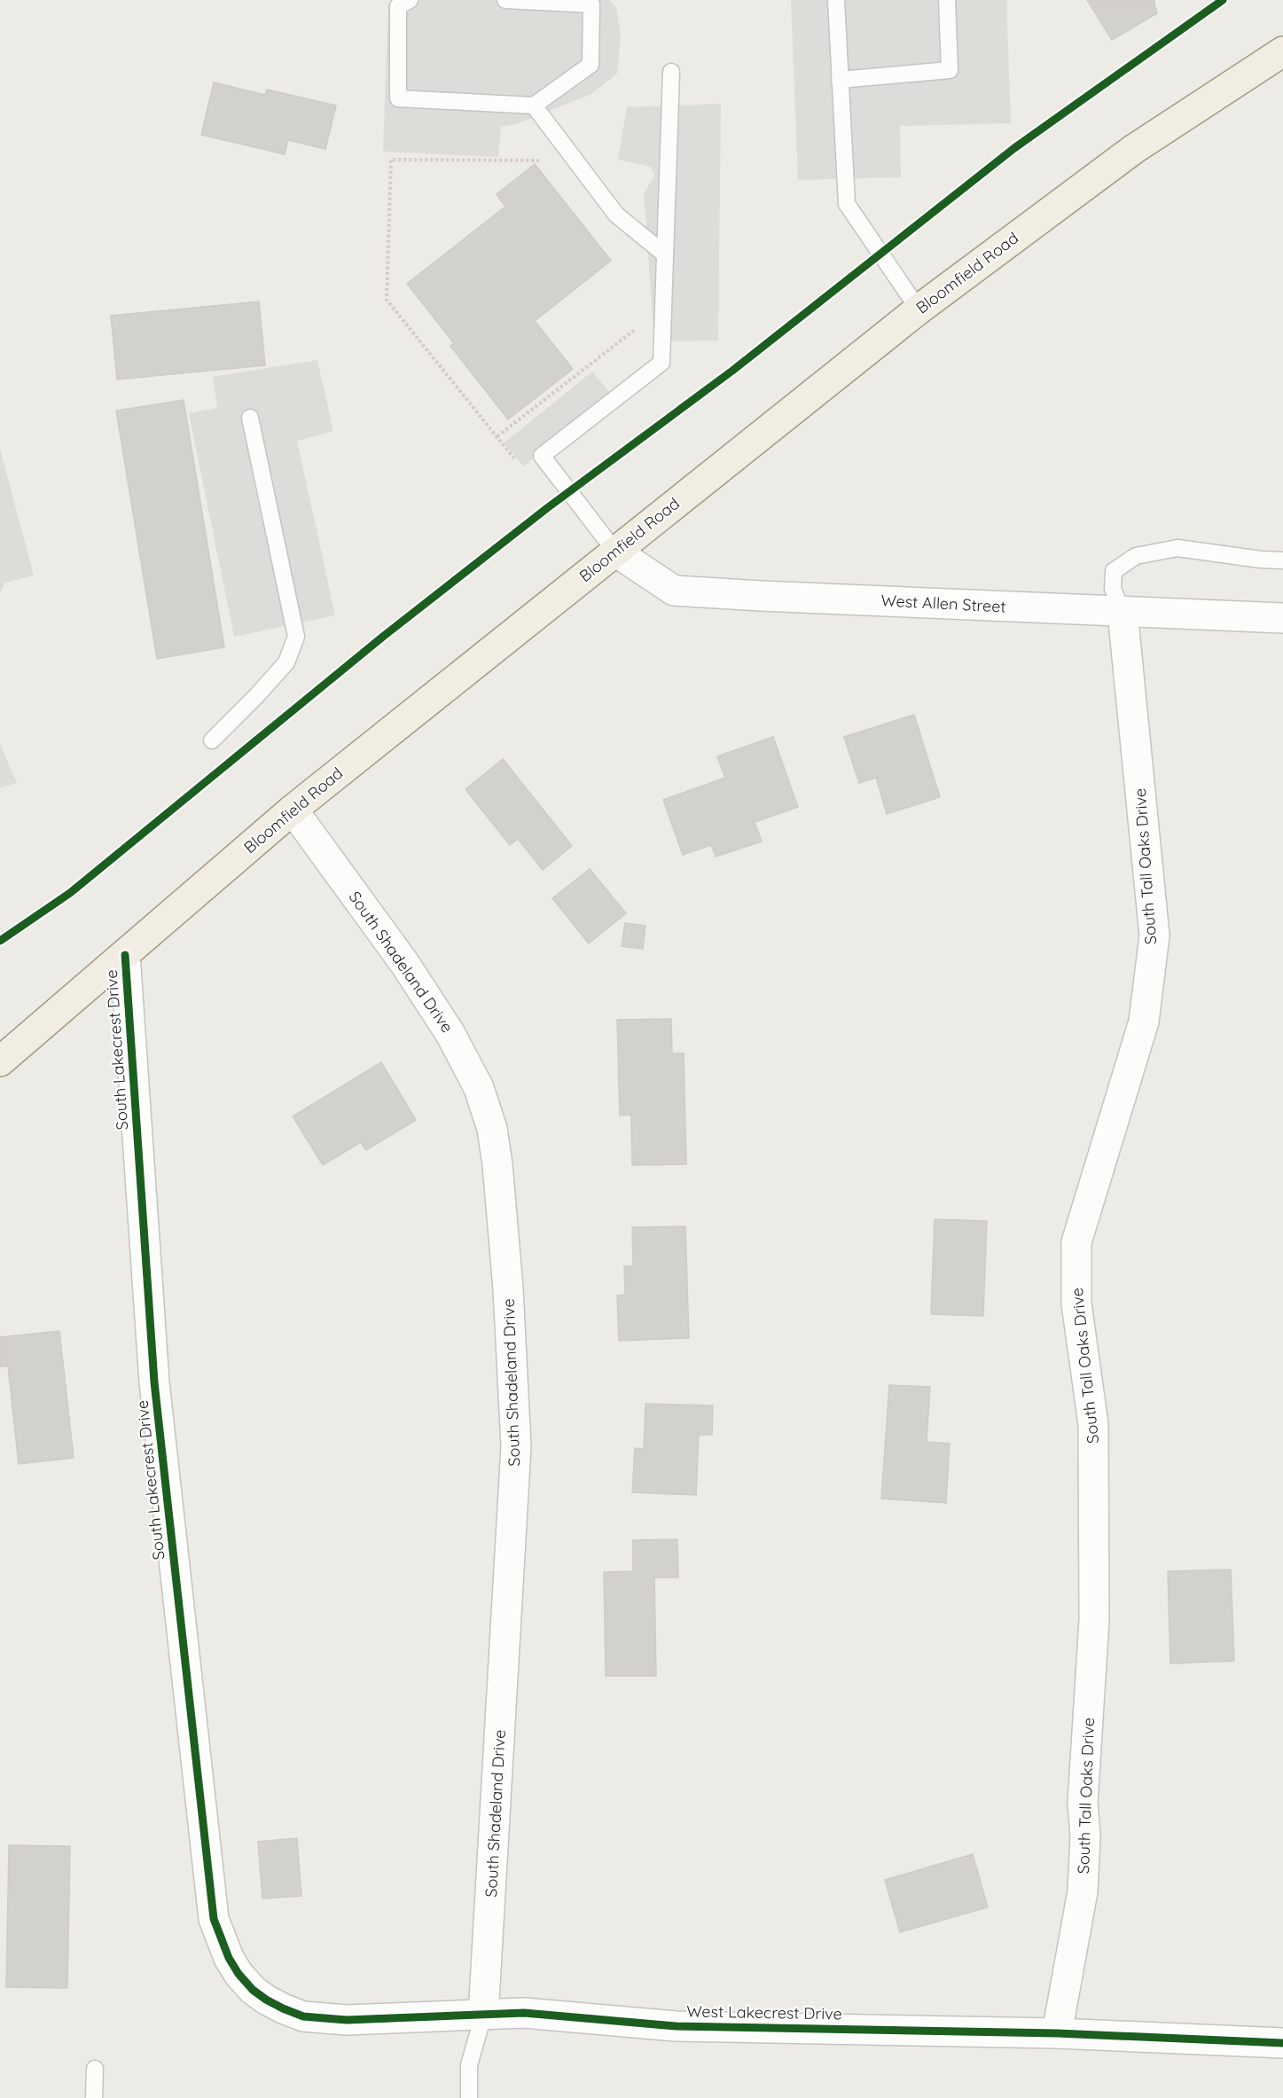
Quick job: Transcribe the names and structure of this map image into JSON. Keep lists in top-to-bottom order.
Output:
{
  "streets": {
    "main road": ["Bloomfield Road"],
    "street": [
      "West Allen Street",
      "South Tall Oaks Drive",
      "South Shadeland Drive",
      "South Lakecrest Drive",
      "West Lakecrest Drive"
    ]
  },
  "crossings": [
    ["Bloomfield Road", "West Allen Street"],
    ["Bloomfield Road", "South Shadeland Drive"],
    ["Bloomfield Road", "South Lakecrest Drive"],
    ["West Allen Street", "South Tall Oaks Drive"],
    ["South Tall Oaks Drive", "West Lakecrest Drive"],
    ["South Shadeland Drive", "West Lakecrest Drive"],
    ["South Lakecrest Drive", "West Lakecrest Drive"]
  ]
}
